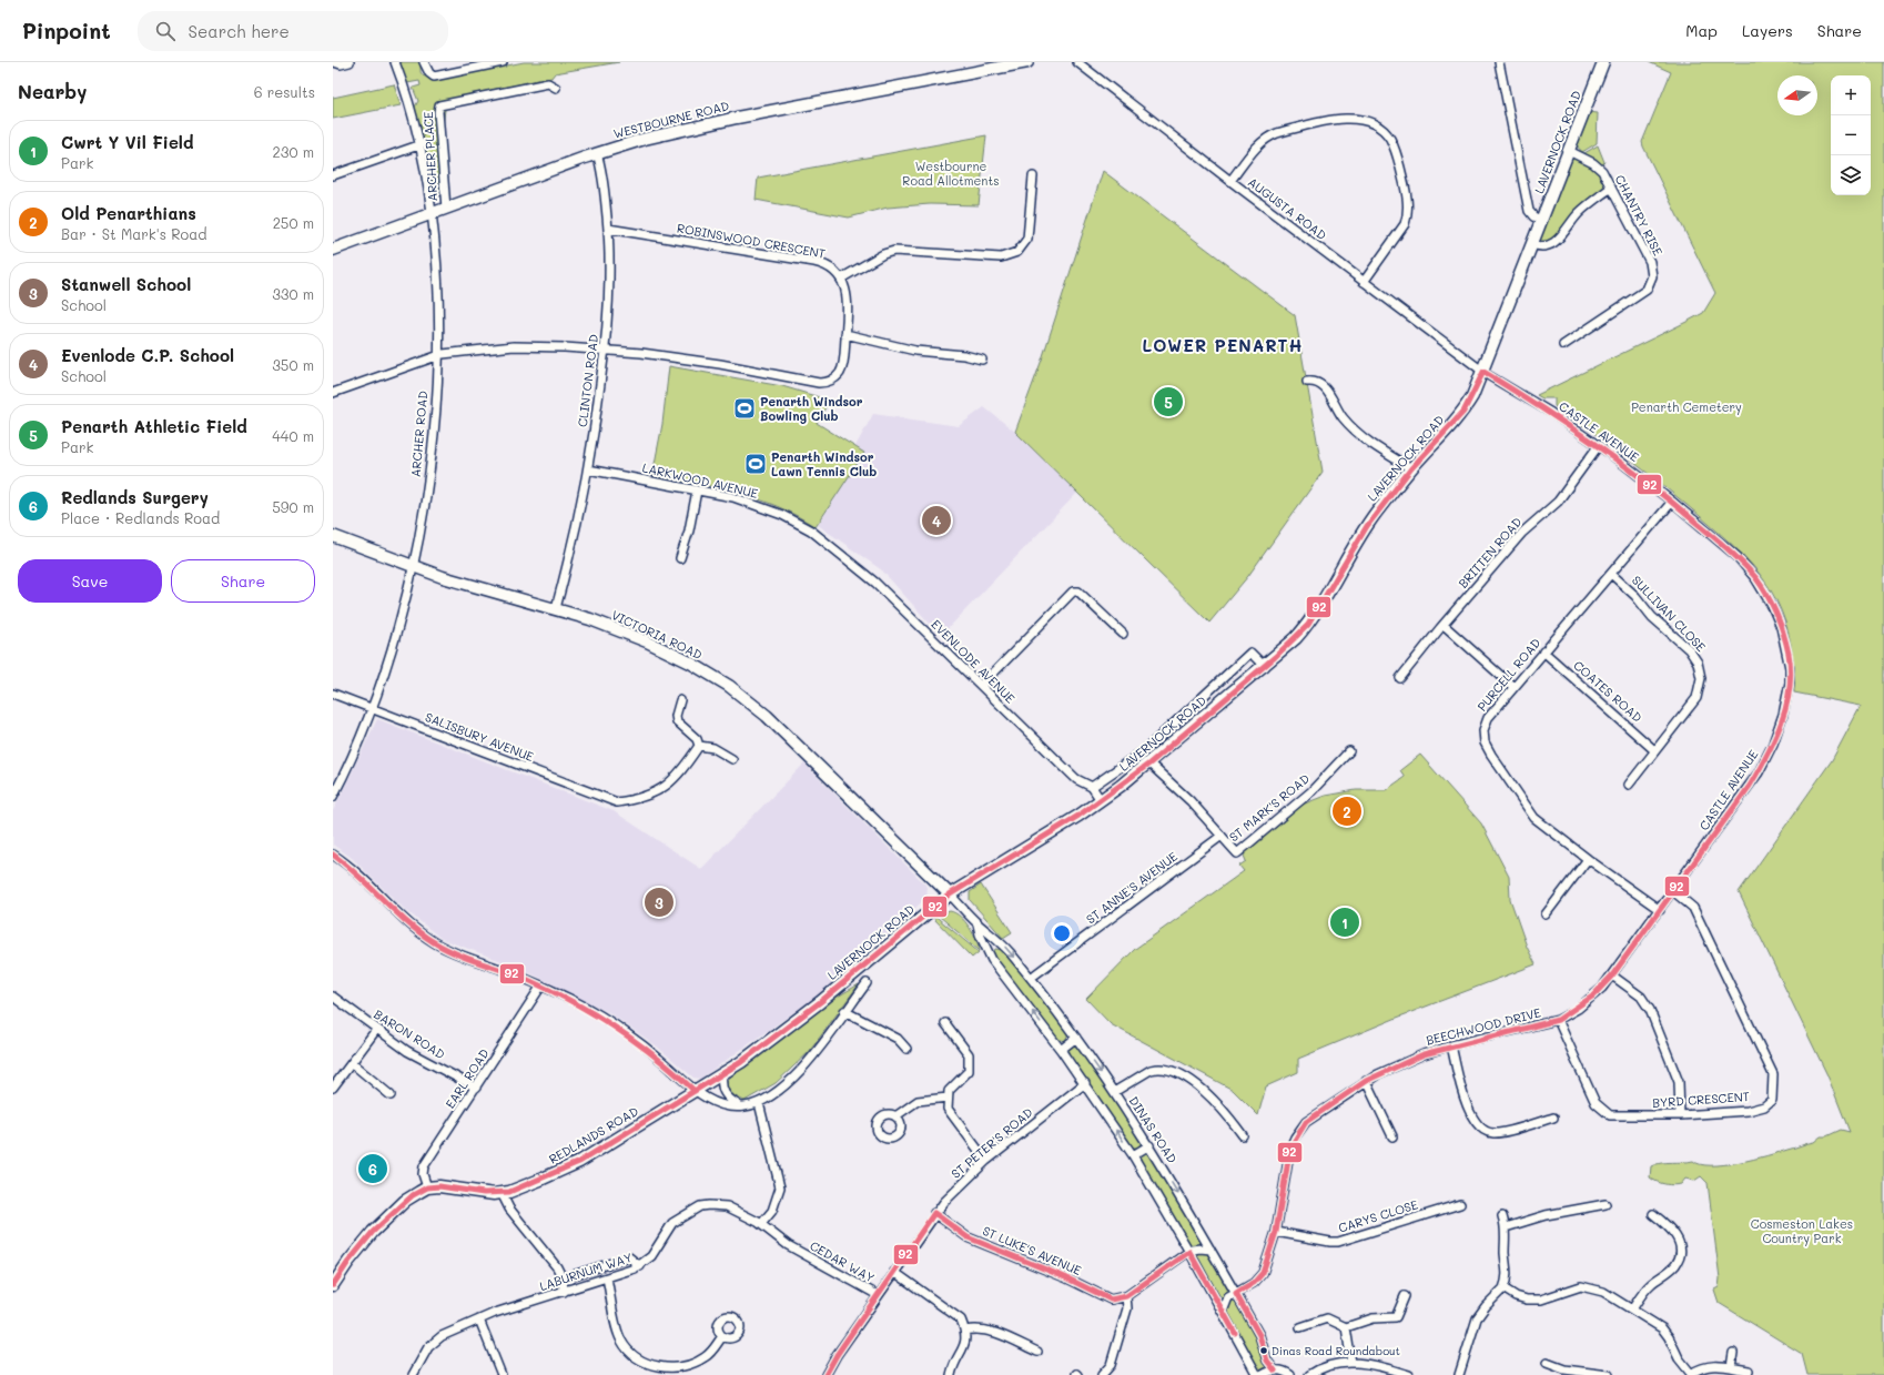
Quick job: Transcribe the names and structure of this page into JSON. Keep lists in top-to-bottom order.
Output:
{
  "streets": {
    "main road": [
      "WESTBOURNE ROAD",
      "LAVERNOCK ROAD",
      "VICTORIA ROAD",
      "REDLANDS ROAD"
    ],
    "street": [
      "ARCHER PLACE",
      "AUGUSTA ROAD",
      "CHANTRY RISE",
      "ROBINSWOOD CRESCENT",
      "CLINTON ROAD",
      "CASTLE AVENUE",
      "ARCHER ROAD",
      "LARKWOOD AVENUE",
      "BRITTEN ROAD",
      "SULLIVAN CLOSE",
      "EVENLODE AVENUE",
      "PURCELL ROAD",
      "COATES ROAD",
      "SALISBURY AVENUE",
      "ST MARK'S ROAD",
      "ST ANNE'S AVENUE",
      "BEECHWOOD DRIVE",
      "BARON ROAD",
      "EARL ROAD",
      "BYRD CRESCENT",
      "DINAS ROAD",
      "ST PETER'S ROAD",
      "CARYS CLOSE",
      "ST LUKE'S AVENUE",
      "CEDAR WAY",
      "LABURNUM WAY"
    ]
  },
  "crossings": [
    ["WESTBOURNE ROAD", "ARCHER PLACE"],
    ["WESTBOURNE ROAD", "CLINTON ROAD"],
    ["WESTBOURNE ROAD", "ARCHER ROAD"],
    ["LAVERNOCK ROAD", "AUGUSTA ROAD"],
    ["LAVERNOCK ROAD", "CHANTRY RISE"],
    ["LAVERNOCK ROAD", "CASTLE AVENUE"],
    ["LAVERNOCK ROAD", "VICTORIA ROAD"],
    ["LAVERNOCK ROAD", "EVENLODE AVENUE"],
    ["LAVERNOCK ROAD", "ST MARK'S ROAD"],
    ["LAVERNOCK ROAD", "DINAS ROAD"],
    ["LAVERNOCK ROAD", "REDLANDS ROAD"],
    ["AUGUSTA ROAD", "CASTLE AVENUE"],
    ["ROBINSWOOD CRESCENT", "CLINTON ROAD"],
    ["CLINTON ROAD", "LARKWOOD AVENUE"],
    ["CLINTON ROAD", "VICTORIA ROAD"],
    ["CASTLE AVENUE", "BRITTEN ROAD"],
    ["CASTLE AVENUE", "PURCELL ROAD"],
    ["CASTLE AVENUE", "BEECHWOOD DRIVE"],
    ["CASTLE AVENUE", "BYRD CRESCENT"],
    ["ARCHER ROAD", "VICTORIA ROAD"],
    ["ARCHER ROAD", "SALISBURY AVENUE"],
    ["LARKWOOD AVENUE", "EVENLODE AVENUE"],
    ["SULLIVAN CLOSE", "PURCELL ROAD"],
    ["SULLIVAN CLOSE", "COATES ROAD"],
    ["VICTORIA ROAD", "DINAS ROAD"],
    ["PURCELL ROAD", "COATES ROAD"],
    ["ST MARK'S ROAD", "ST ANNE'S AVENUE"],
    ["BEECHWOOD DRIVE", "BYRD CRESCENT"],
    ["BEECHWOOD DRIVE", "DINAS ROAD"],
    ["BEECHWOOD DRIVE", "CARYS CLOSE"],
    ["BARON ROAD", "EARL ROAD"],
    ["EARL ROAD", "REDLANDS ROAD"],
    ["DINAS ROAD", "ST PETER'S ROAD"],
    ["ST PETER'S ROAD", "ST LUKE'S AVENUE"],
    ["ST PETER'S ROAD", "CEDAR WAY"],
    ["CEDAR WAY", "LABURNUM WAY"]
  ],
  "districts": ["LOWER PENARTH"],
  "parks": ["Westbourne Road Allotments", "Penarth Cemetery", "Cosmeston Lakes Country Park"],
  "places": {
    "sports": ["Penarth Windsor Bowling Club", "Penarth Windsor Lawn Tennis Club"],
    "other": ["Dinas Road Roundabout"]
  },
  "lines": ["transit line 92"],
  "north": "left",
  "page": {
    "header": "Pinpoint",
    "search": "Search here",
    "nav": ["Map", "Layers", "Share"],
    "heading": ["Nearby", "6 results"],
    "map_buttons": ["+", "−"],
    "list": [
      {
        "mark": "1",
        "name": "Cwrt Y Vil Field",
        "note": "Park",
        "value": "230 m"
      },
      {
        "mark": "2",
        "name": "Old Penarthians",
        "note": "Bar · St Mark's Road",
        "value": "250 m"
      },
      {
        "mark": "3",
        "name": "Stanwell School",
        "note": "School",
        "value": "330 m"
      },
      {
        "mark": "4",
        "name": "Evenlode C.P. School",
        "note": "School",
        "value": "350 m"
      },
      {
        "mark": "5",
        "name": "Penarth Athletic Field",
        "note": "Park",
        "value": "440 m"
      },
      {
        "mark": "6",
        "name": "Redlands Surgery",
        "note": "Place · Redlands Road",
        "value": "590 m"
      }
    ],
    "pins": [
      "5",
      "4",
      "2",
      "3",
      "1",
      "6"
    ],
    "buttons": ["Save", "Share"]
  }
}
